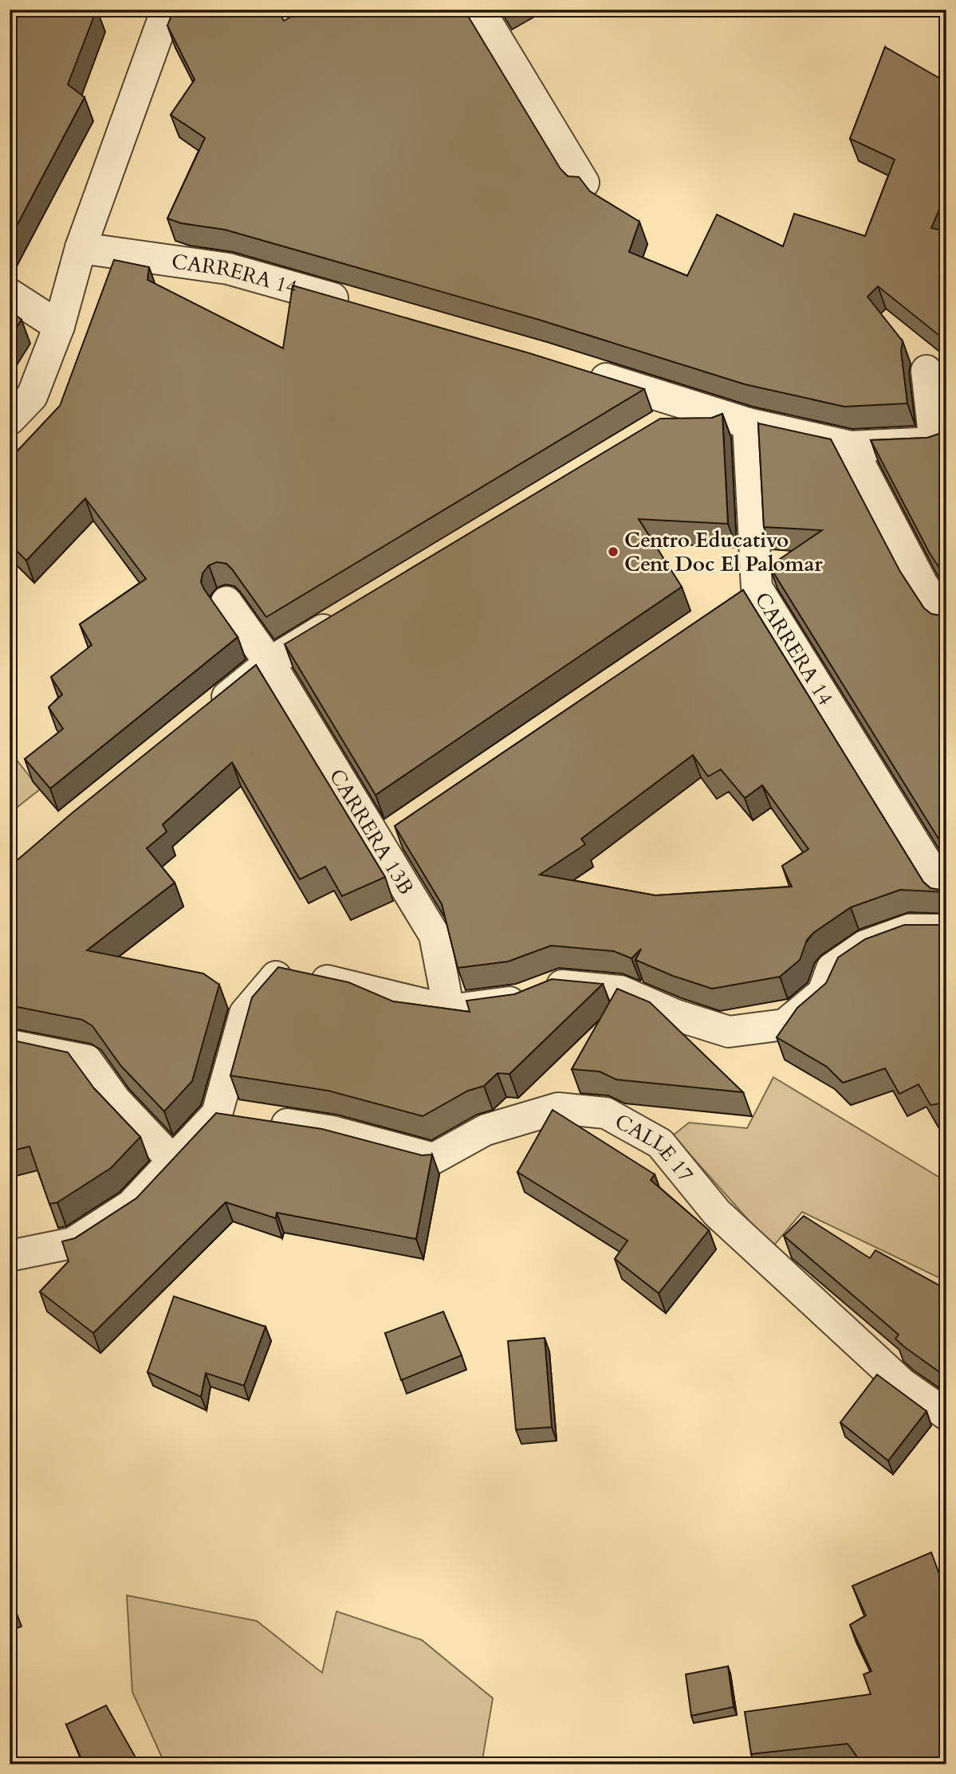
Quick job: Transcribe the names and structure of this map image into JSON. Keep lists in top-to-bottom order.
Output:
{
  "streets": {
    "street": ["CARRERA 14", "CARRERA 13B", "CALLE 17"]
  },
  "places": ["Centro Educativo Cent Doc El Palomar"]
}
